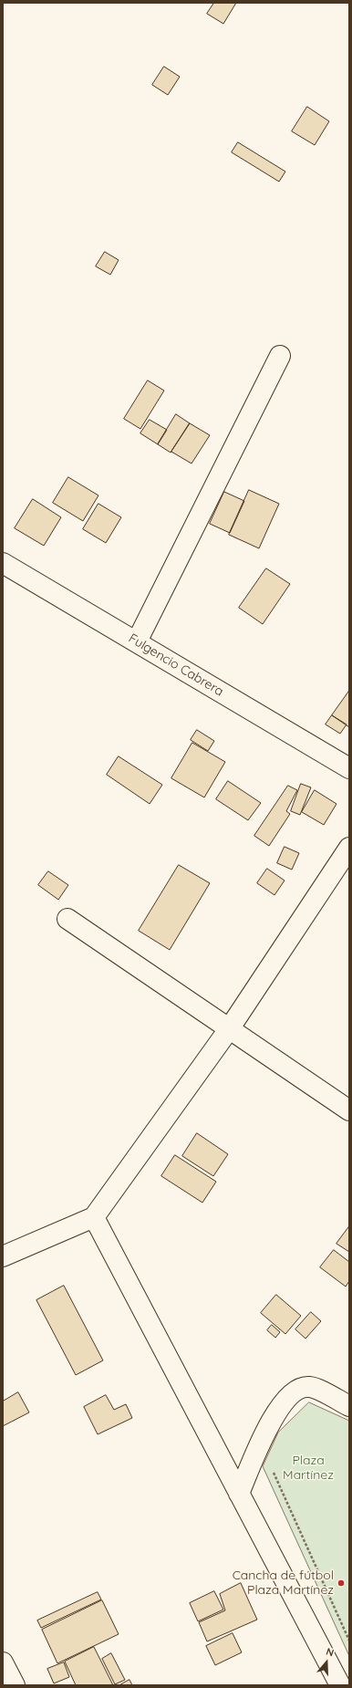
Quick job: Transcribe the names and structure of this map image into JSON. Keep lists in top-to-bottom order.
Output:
{
  "streets": {
    "street": ["Fulgencio Cabrera"]
  },
  "parks": ["Plaza Martínez"],
  "places": ["Cancha de fútbol Plaza Martínez"],
  "north": "top"
}
